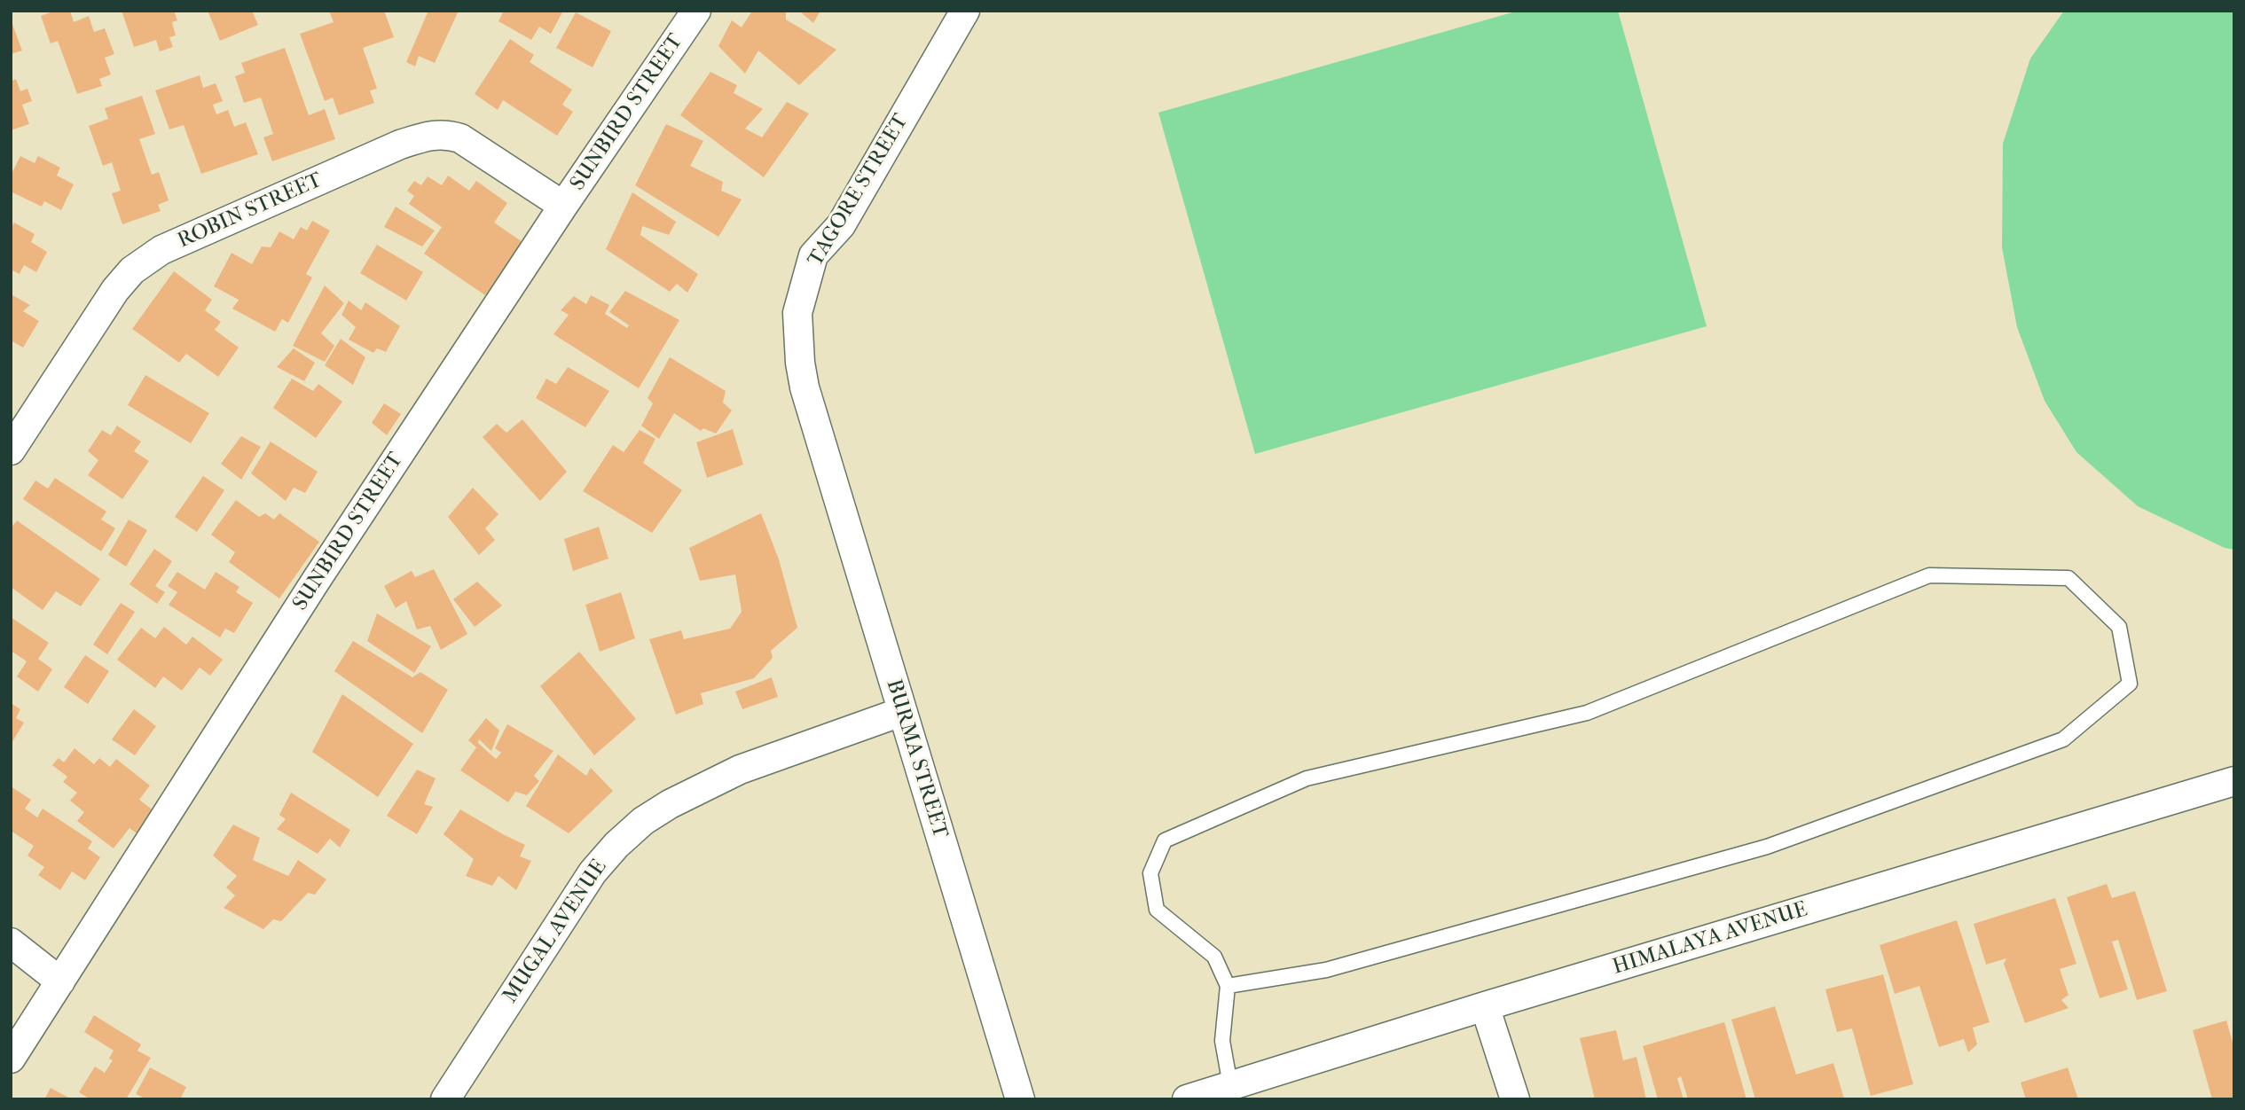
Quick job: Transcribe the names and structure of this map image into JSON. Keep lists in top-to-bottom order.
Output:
{
  "streets": {
    "street": [
      "SUNBIRD STREET",
      "TAGORE STREET",
      "ROBIN STREET",
      "BURMA STREET",
      "MUGAL AVENUE",
      "HIMALAYA AVENUE"
    ]
  },
  "crossings": [
    ["SUNBIRD STREET", "ROBIN STREET"],
    ["TAGORE STREET", "BURMA STREET"],
    ["BURMA STREET", "MUGAL AVENUE"]
  ]
}
